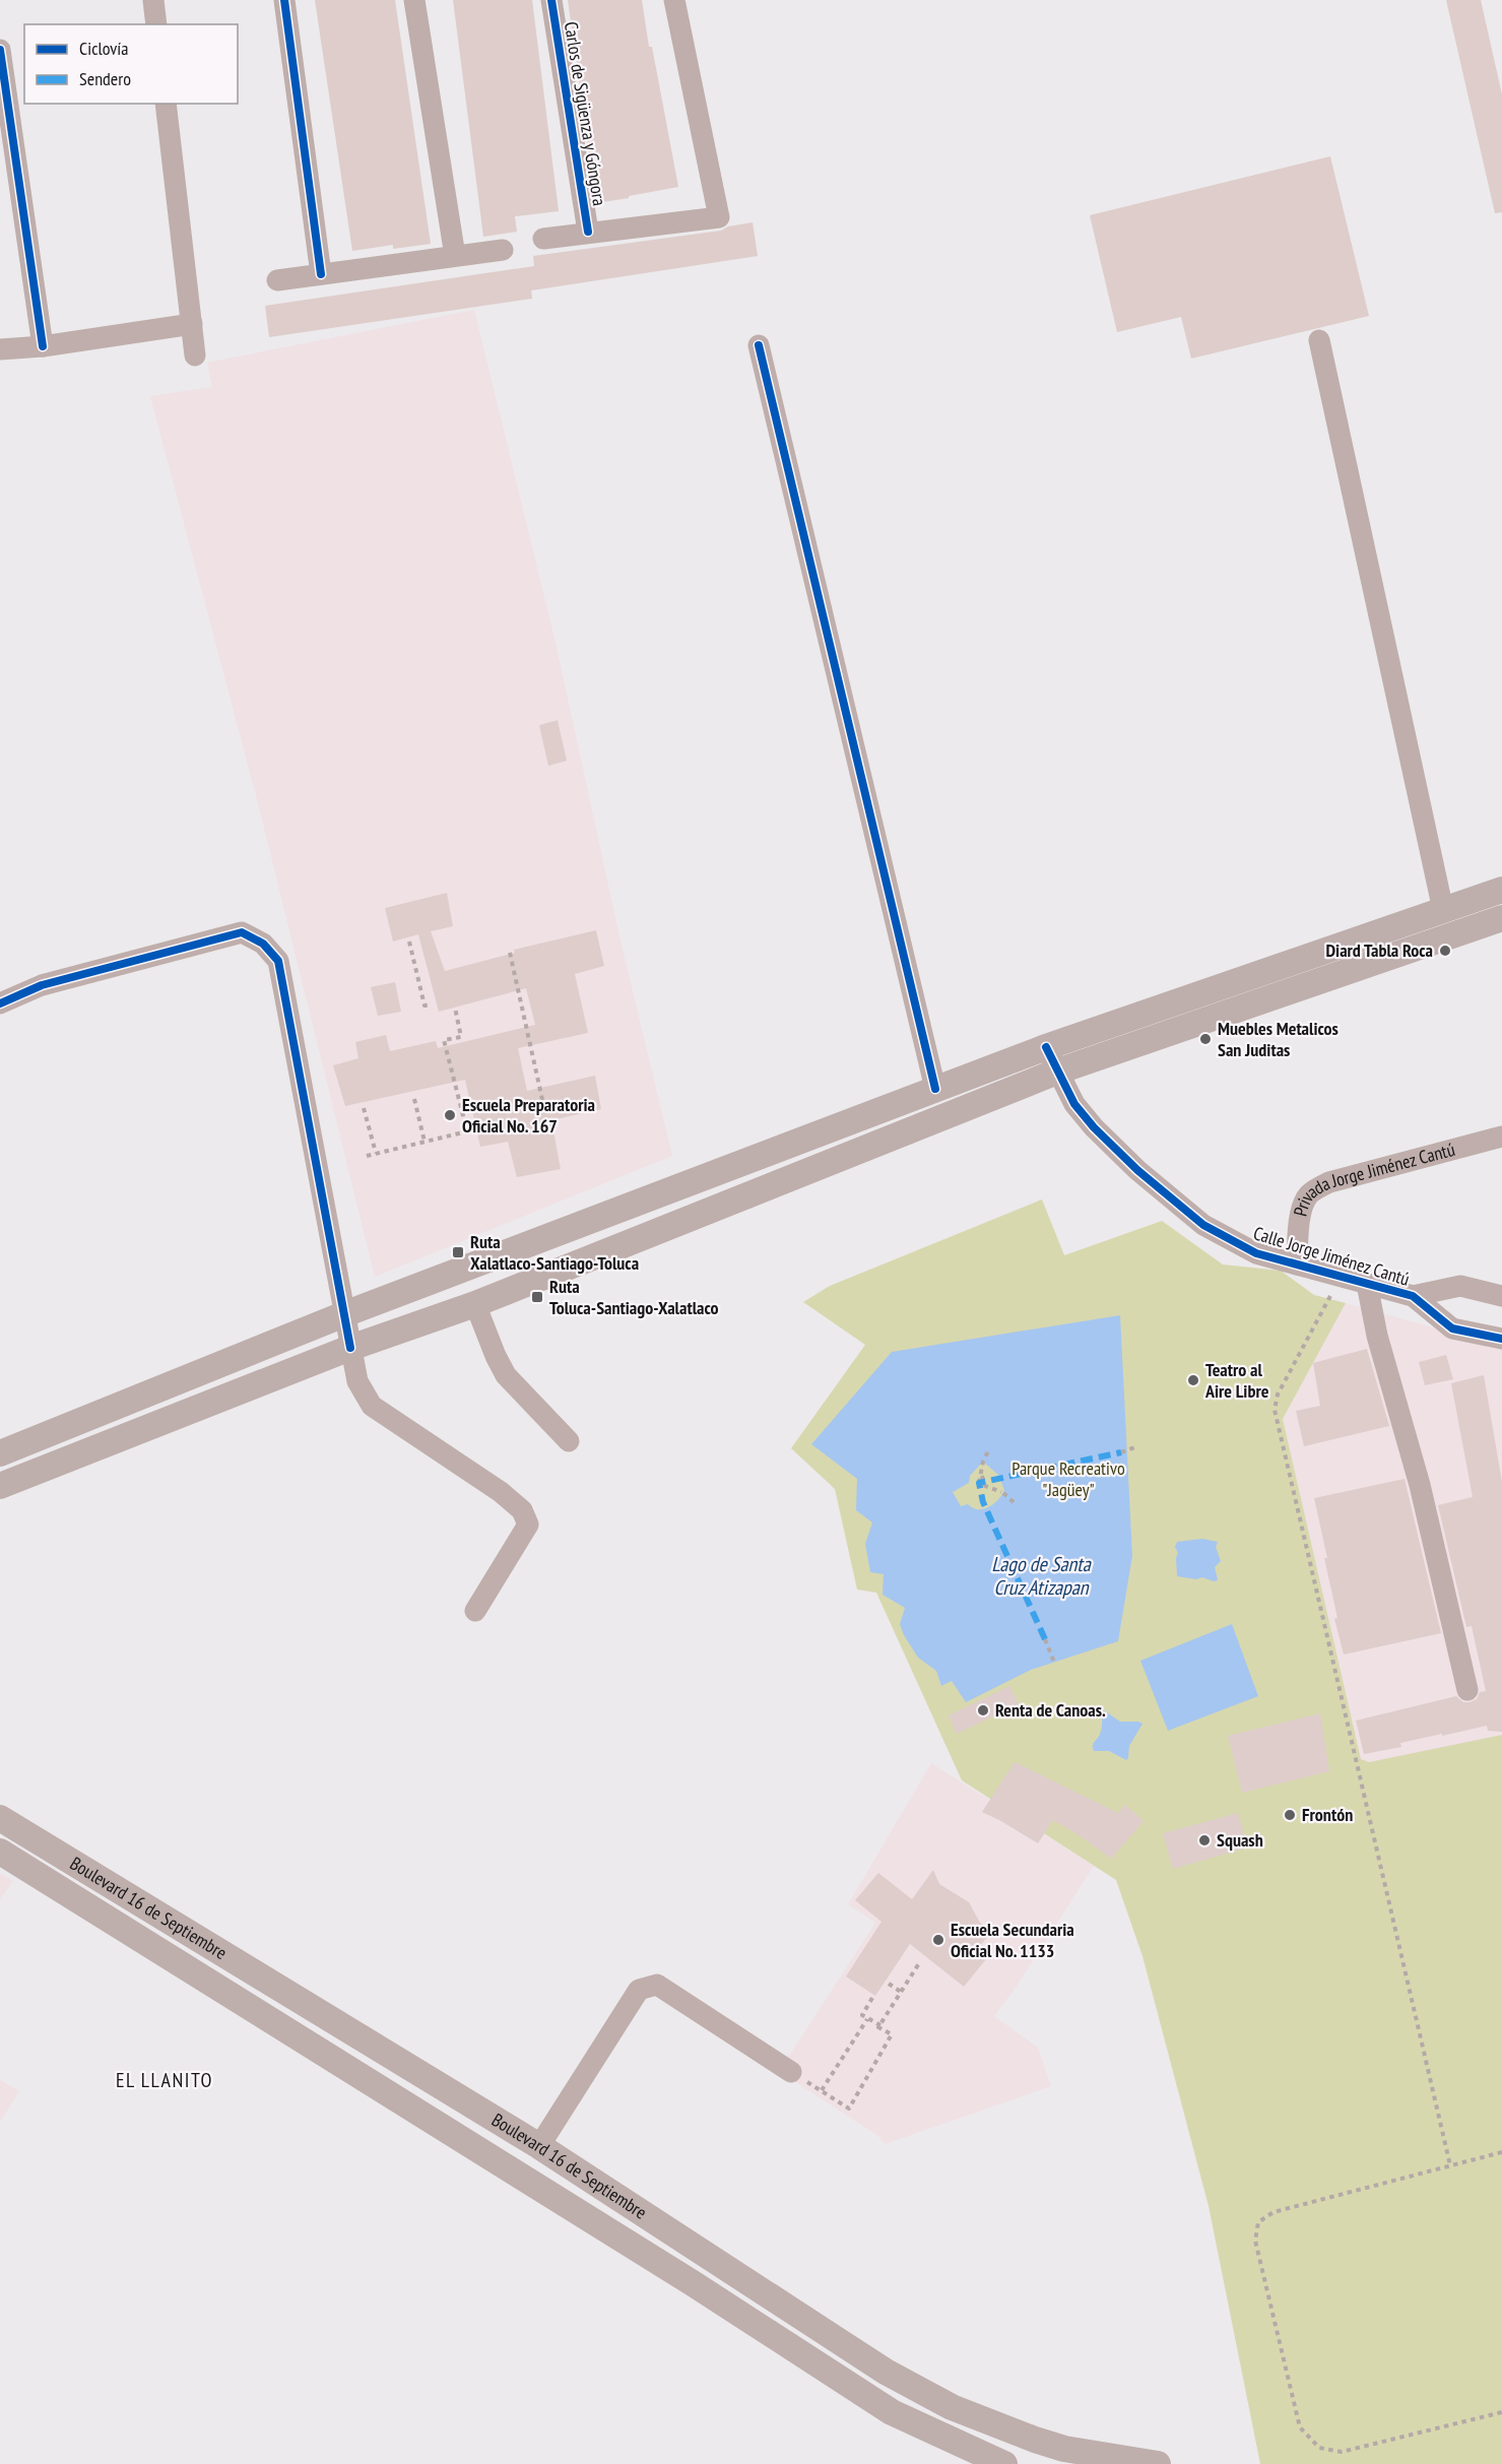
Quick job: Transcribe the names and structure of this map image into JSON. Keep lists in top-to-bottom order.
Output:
{
  "streets": {
    "main road": ["Boulevard 16 de Septiembre"],
    "street": ["Carlos de Sigüenza y Góngora", "Privada Jorge Jiménez Cantú", "Calle Jorge Jiménez Cantú"]
  },
  "crossings": [
    ["Privada Jorge Jiménez Cantú", "Calle Jorge Jiménez Cantú"]
  ],
  "districts": ["EL LLANITO"],
  "water": ["Lago de Santa Cruz Atizapan"],
  "parks": ["Parque Recreativo \"Jagüey\""],
  "places": {
    "other": [
      "Diard Tabla Roca",
      "Muebles Metalicos San Juditas",
      "Escuela Preparatoria Oficial No. 167",
      "Teatro al Aire Libre",
      "Renta de Canoas.",
      "Frontón",
      "Squash",
      "Escuela Secundaria Oficial No. 1133"
    ],
    "transit": ["Ruta Xalatlaco-Santiago-Toluca", "Ruta Toluca-Santiago-Xalatlaco"]
  },
  "legend": ["Ciclovía", "Sendero"]
}
